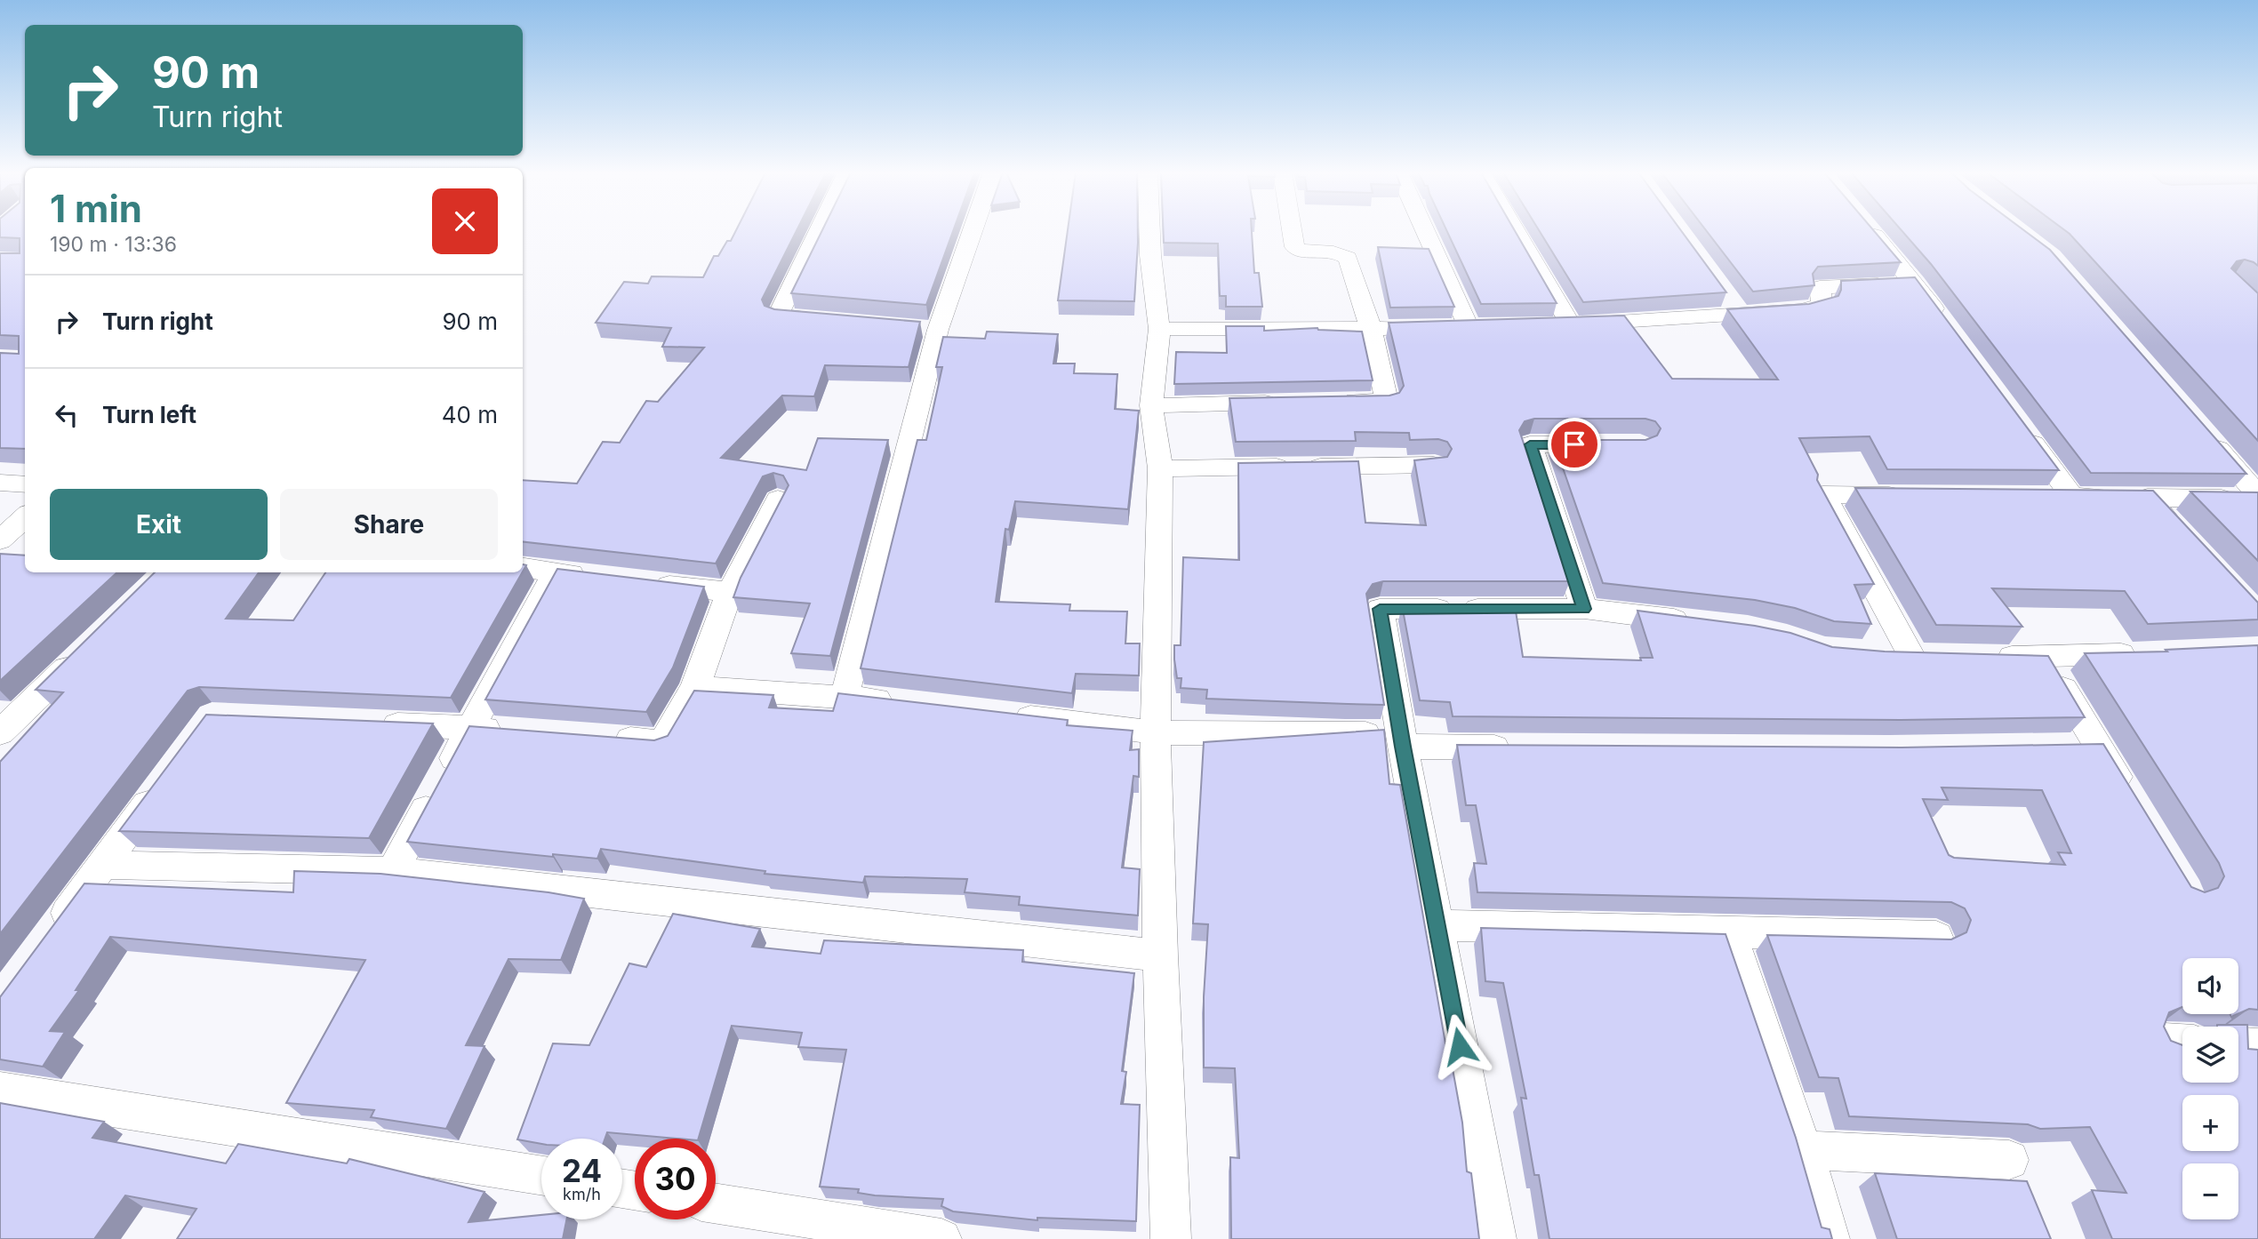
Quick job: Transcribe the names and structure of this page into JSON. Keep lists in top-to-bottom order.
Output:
{
  "page": {
    "turn": ["90 m", "Turn right"],
    "heading": ["1 min", "190 m · 13:36"],
    "list": [
      {
        "name": "Turn right",
        "value": "90 m"
      },
      {
        "name": "Turn left",
        "value": "40 m"
      }
    ],
    "buttons": ["Exit", "Share"],
    "map_buttons": ["+", "−"],
    "speed": "24 km/h",
    "limit": "30"
  }
}
